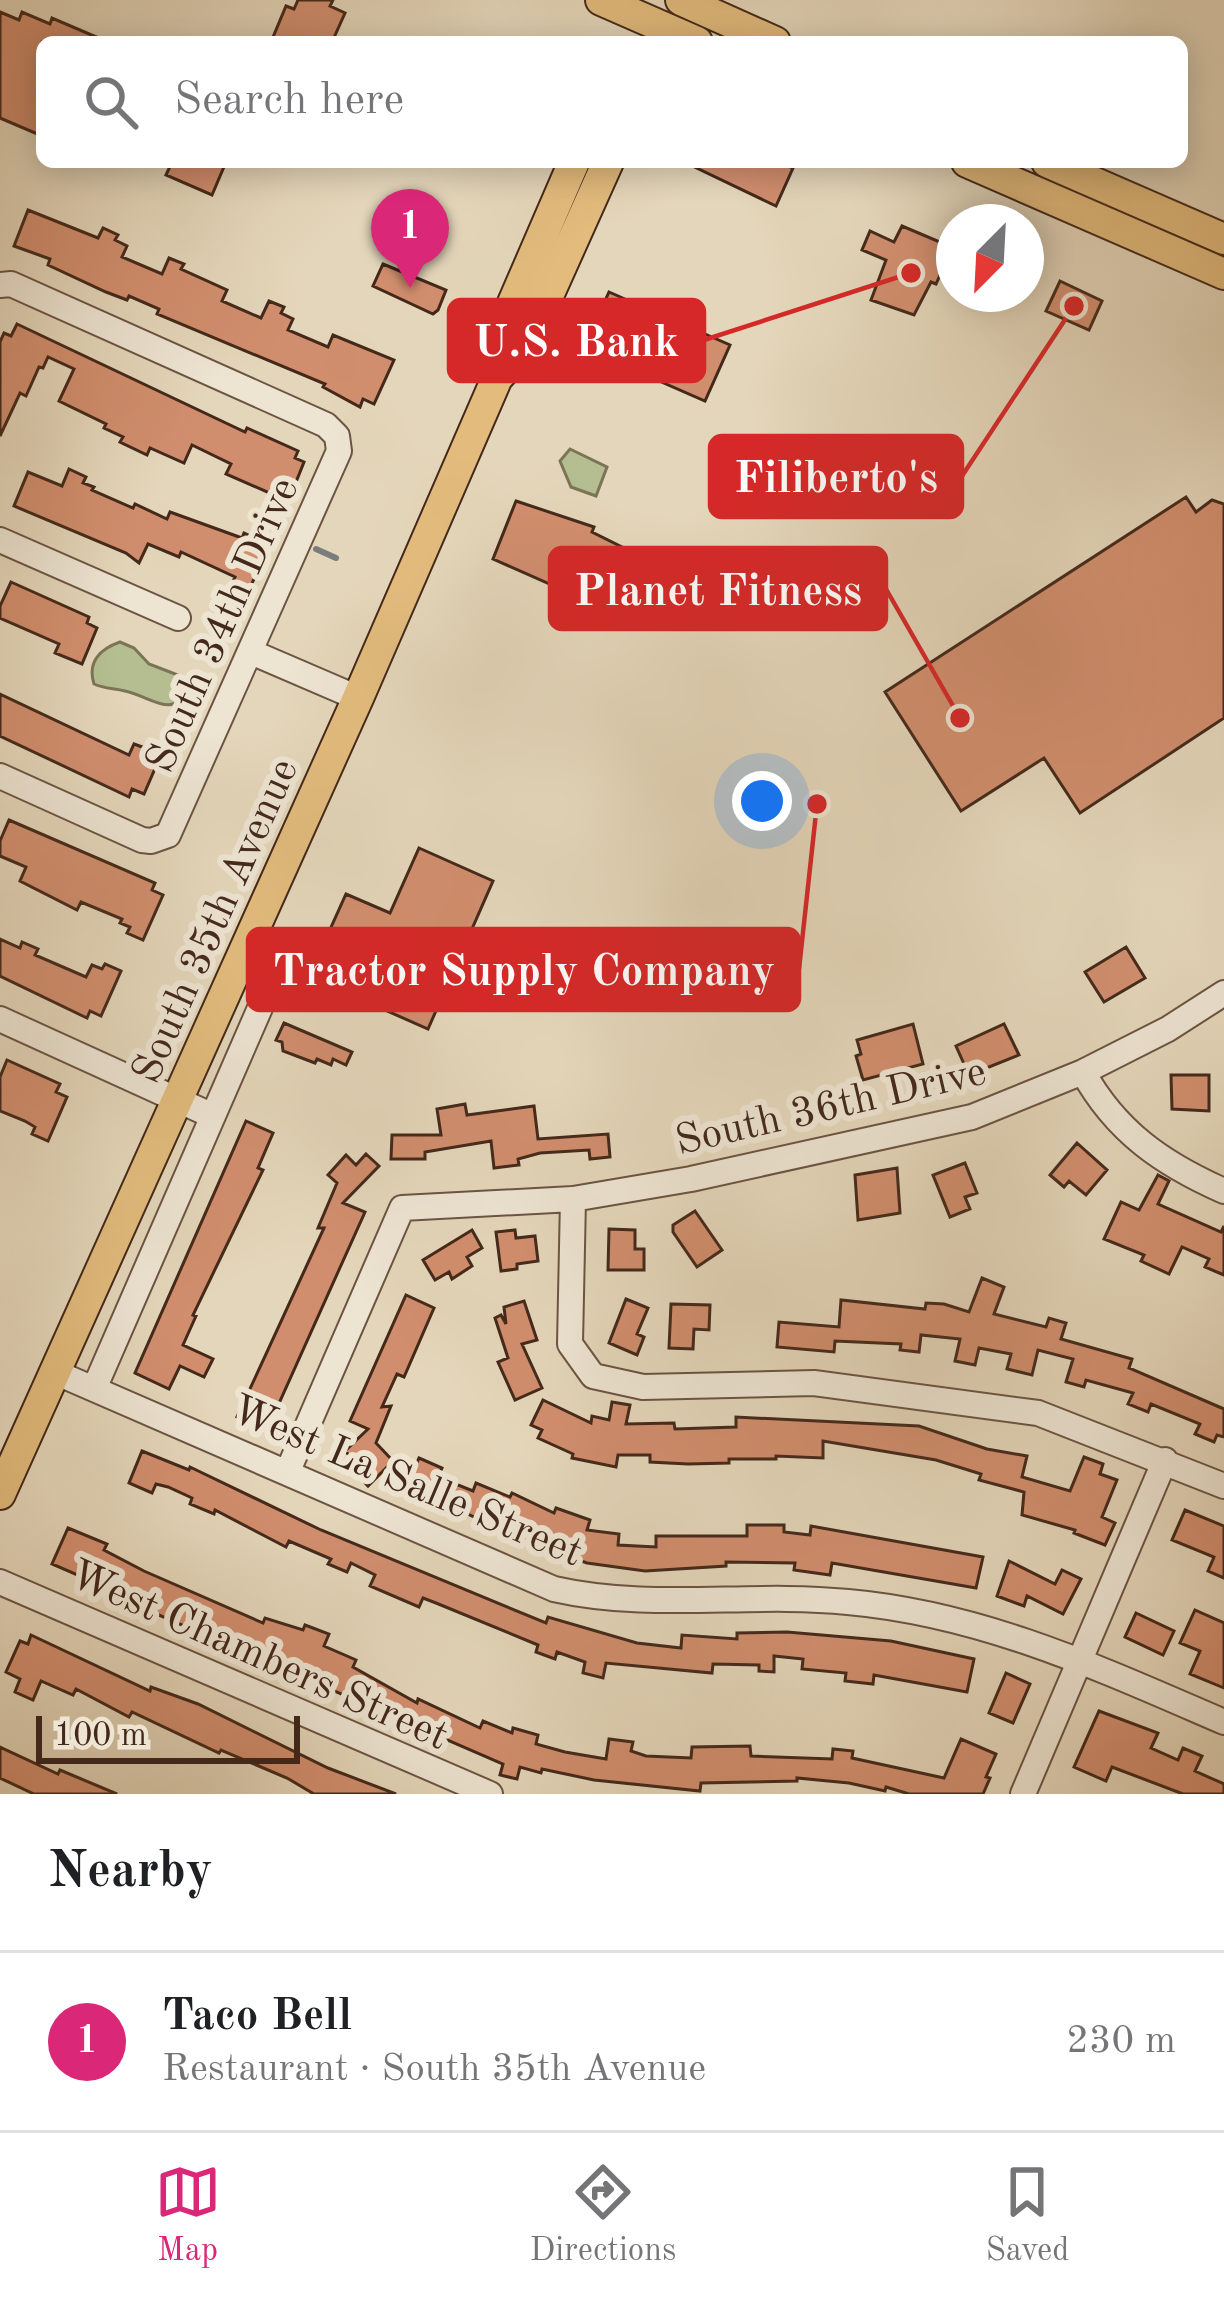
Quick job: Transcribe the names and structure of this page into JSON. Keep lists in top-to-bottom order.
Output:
{
  "streets": {
    "main road": ["South 35th Avenue"],
    "street": [
      "South 34th Drive",
      "South 36th Drive",
      "West La Salle Street",
      "West Chambers Street"
    ]
  },
  "crossings": [
    ["South 35th Avenue", "West La Salle Street"],
    ["South 36th Drive", "West La Salle Street"]
  ],
  "places": [
    "U.S. Bank",
    "Filiberto's",
    "Planet Fitness",
    "Tractor Supply Company"
  ],
  "scale_bar": "100 m",
  "north": "bottom left",
  "page": {
    "search": "Search here",
    "pins": "1",
    "scale": "100 m",
    "heading": "Nearby",
    "list": [
      {
        "mark": "1",
        "name": "Taco Bell",
        "note": "Restaurant · South 35th Avenue",
        "value": "230 m"
      }
    ],
    "nav": ["Map", "Directions", "Saved"]
  }
}
